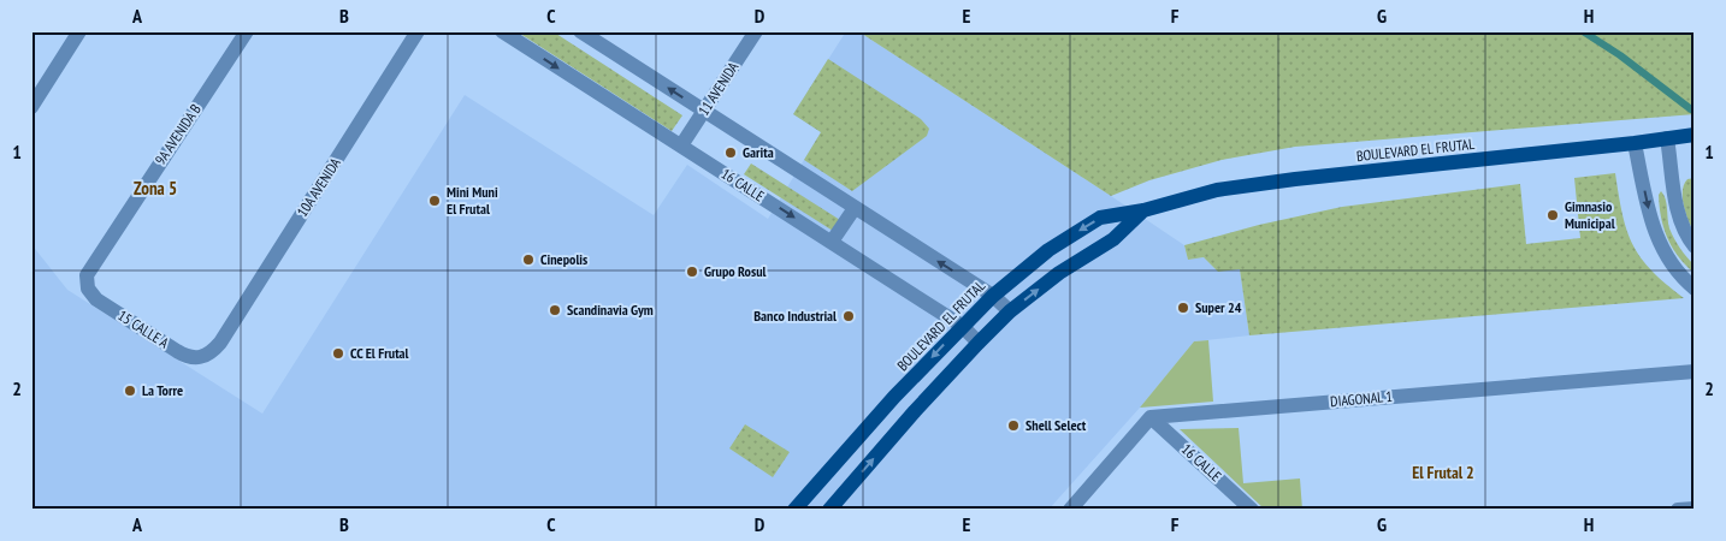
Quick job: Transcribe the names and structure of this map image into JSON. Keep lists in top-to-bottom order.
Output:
{
  "streets": {
    "main road": ["BOULEVARD EL FRUTAL"],
    "street": [
      "11 AVENIDA",
      "9A AVENIDA B",
      "16 CALLE",
      "10A AVENIDA",
      "15 CALLE A",
      "DIAGONAL 1"
    ]
  },
  "crossings": [
    ["11 AVENIDA", "16 CALLE"],
    ["9A AVENIDA B", "15 CALLE A"],
    ["BOULEVARD EL FRUTAL", "16 CALLE"],
    ["16 CALLE", "DIAGONAL 1"],
    ["10A AVENIDA", "15 CALLE A"]
  ],
  "districts": ["Zona 5", "El Frutal 2"],
  "places": [
    "Garita",
    "Mini Muni El Frutal",
    "Gimnasio Municipal",
    "Cinepolis",
    "Grupo Rosul",
    "Super 24",
    "Scandinavia Gym",
    "Banco Industrial",
    "CC El Frutal",
    "La Torre",
    "Shell Select"
  ],
  "grid": {
    "columns": [
      "A",
      "B",
      "C",
      "D",
      "E",
      "F",
      "G",
      "H"
    ],
    "rows": ["1", "2"]
  }
}
